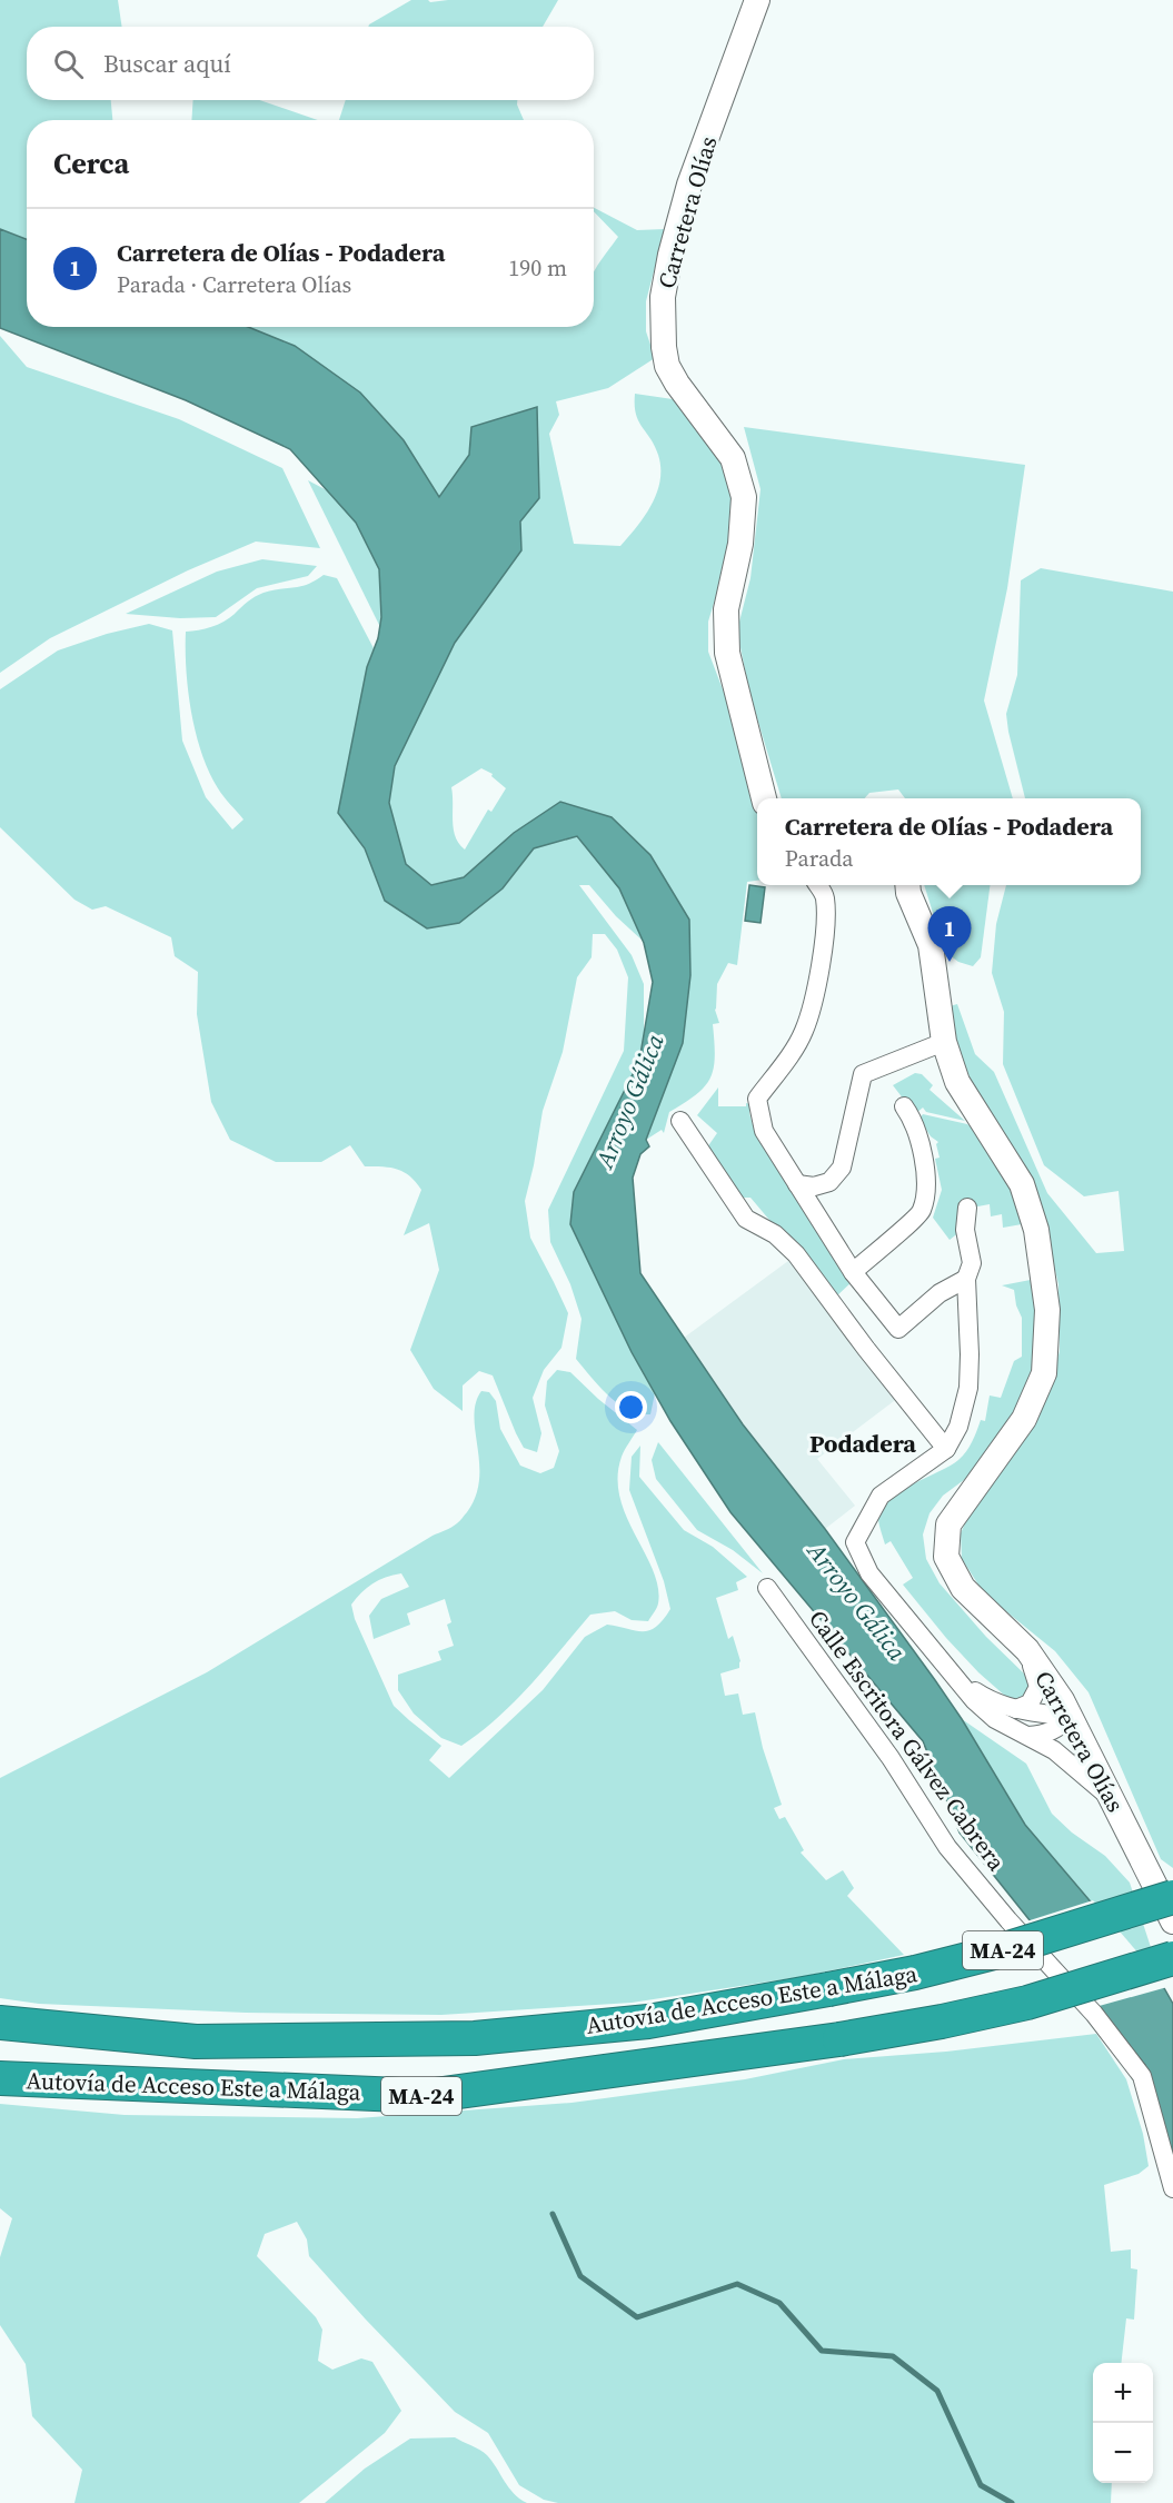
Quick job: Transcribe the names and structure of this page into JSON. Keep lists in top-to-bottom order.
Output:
{
  "streets": {
    "highway": ["MA-24", "Autovía de Acceso Este a Málaga"],
    "main road": ["Carretera Olías"],
    "street": ["Calle Escritora Gálvez Cabrera"]
  },
  "districts": ["Podadera"],
  "water": ["Arroyo Gálica"],
  "page": {
    "search": "Buscar aquí",
    "heading": "Cerca",
    "list": [
      {
        "mark": "1",
        "name": "Carretera de Olías - Podadera",
        "note": "Parada · Carretera Olías",
        "value": "190 m"
      }
    ],
    "popup": ["Carretera de Olías - Podadera", "Parada"],
    "pins": "1",
    "map_buttons": ["+", "−"]
  }
}
